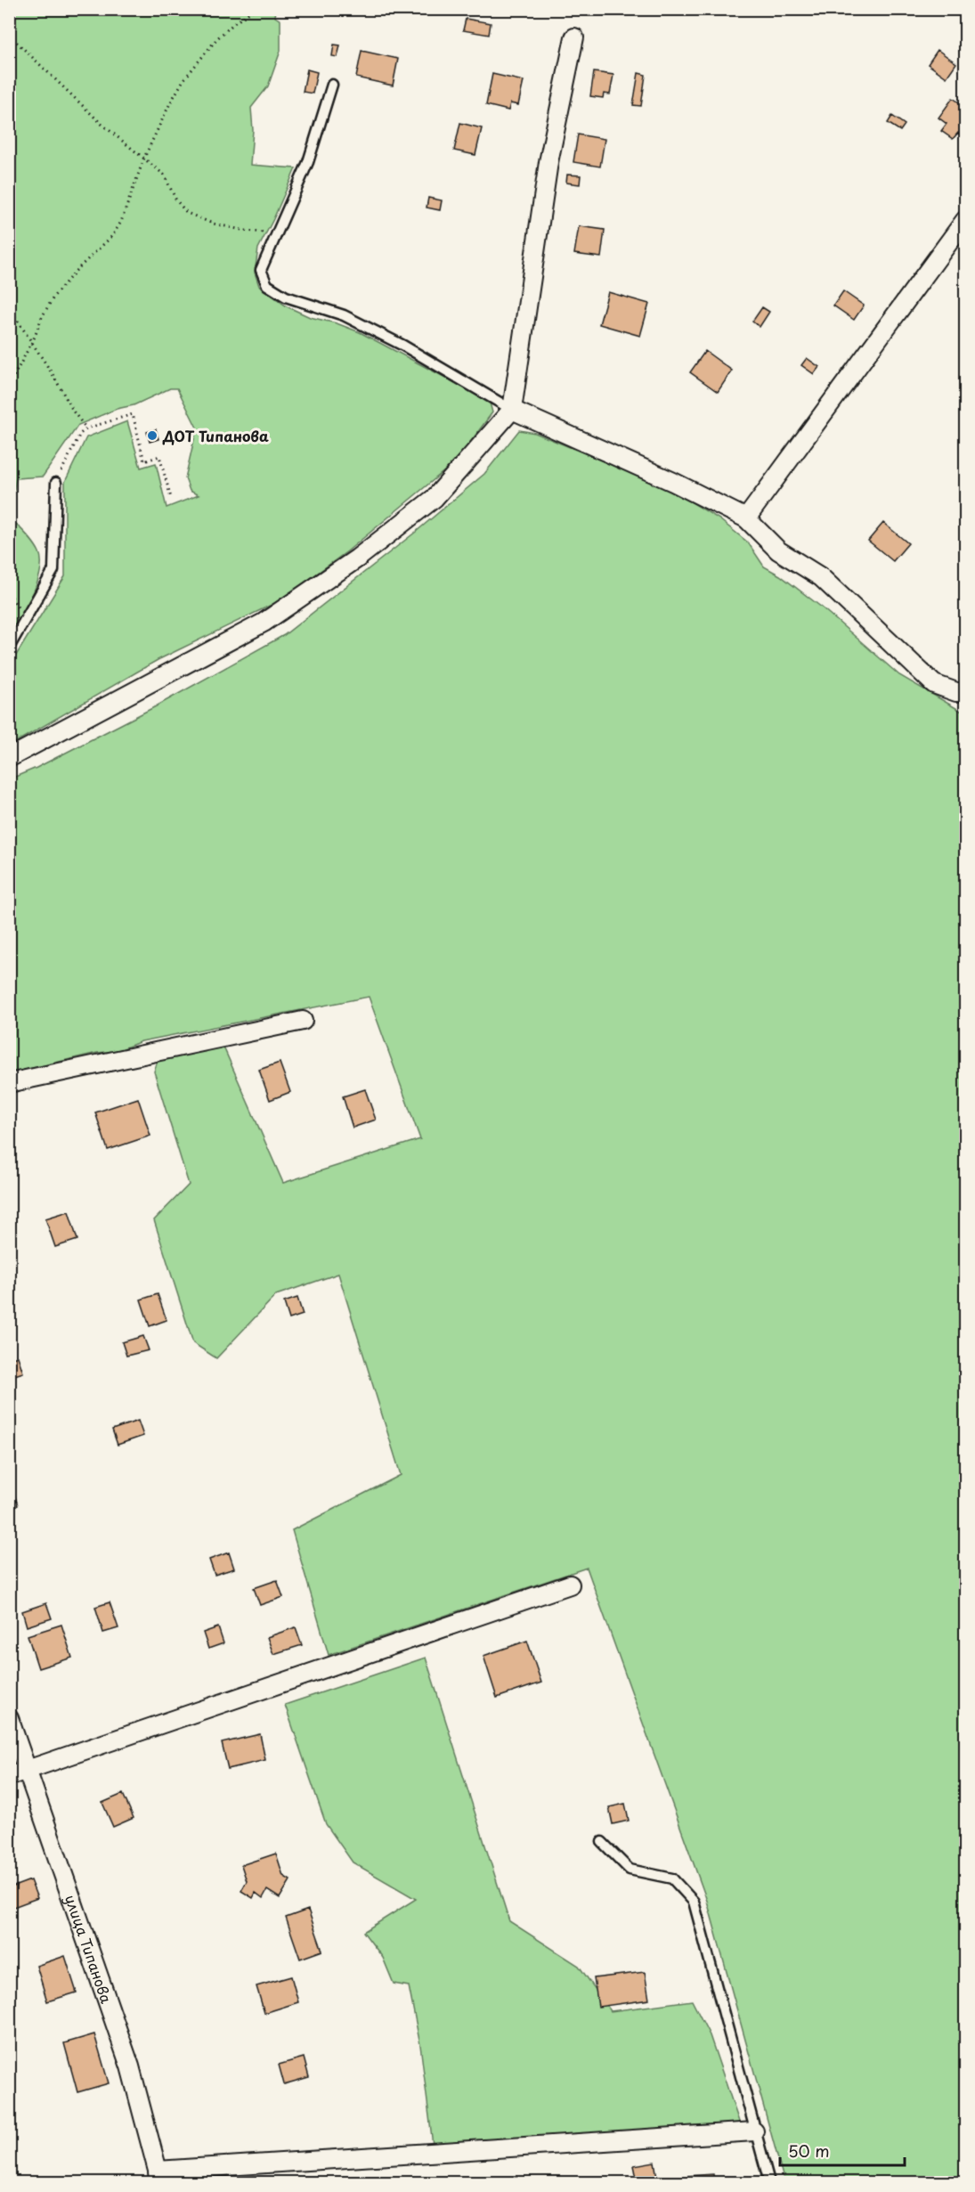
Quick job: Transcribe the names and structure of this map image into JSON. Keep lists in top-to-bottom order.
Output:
{
  "streets": {
    "street": ["улица Типанова"]
  },
  "places": ["ДОТ Типанова"],
  "scale_bar": "50 m"
}
